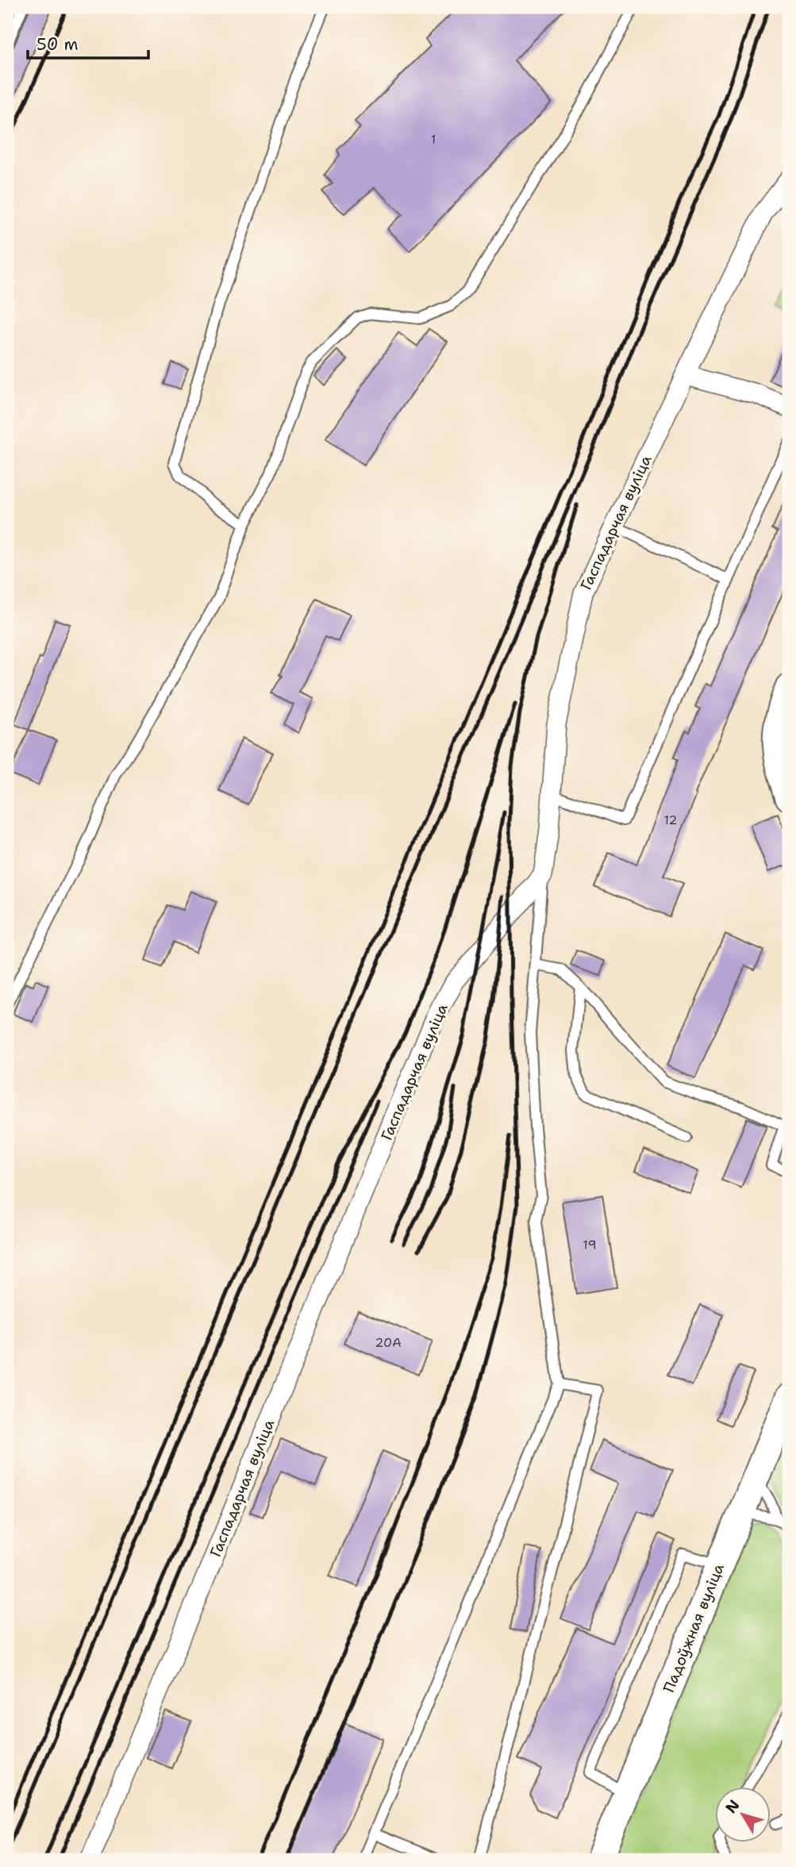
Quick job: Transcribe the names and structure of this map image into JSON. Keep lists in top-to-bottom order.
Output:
{
  "streets": {
    "main road": ["Падоўжная вуліца"],
    "street": ["Гаспадарчая вуліца"]
  },
  "house_numbers": [
    "1",
    "12",
    "19",
    "20А"
  ],
  "scale_bar": "50 m",
  "north": "top left"
}
